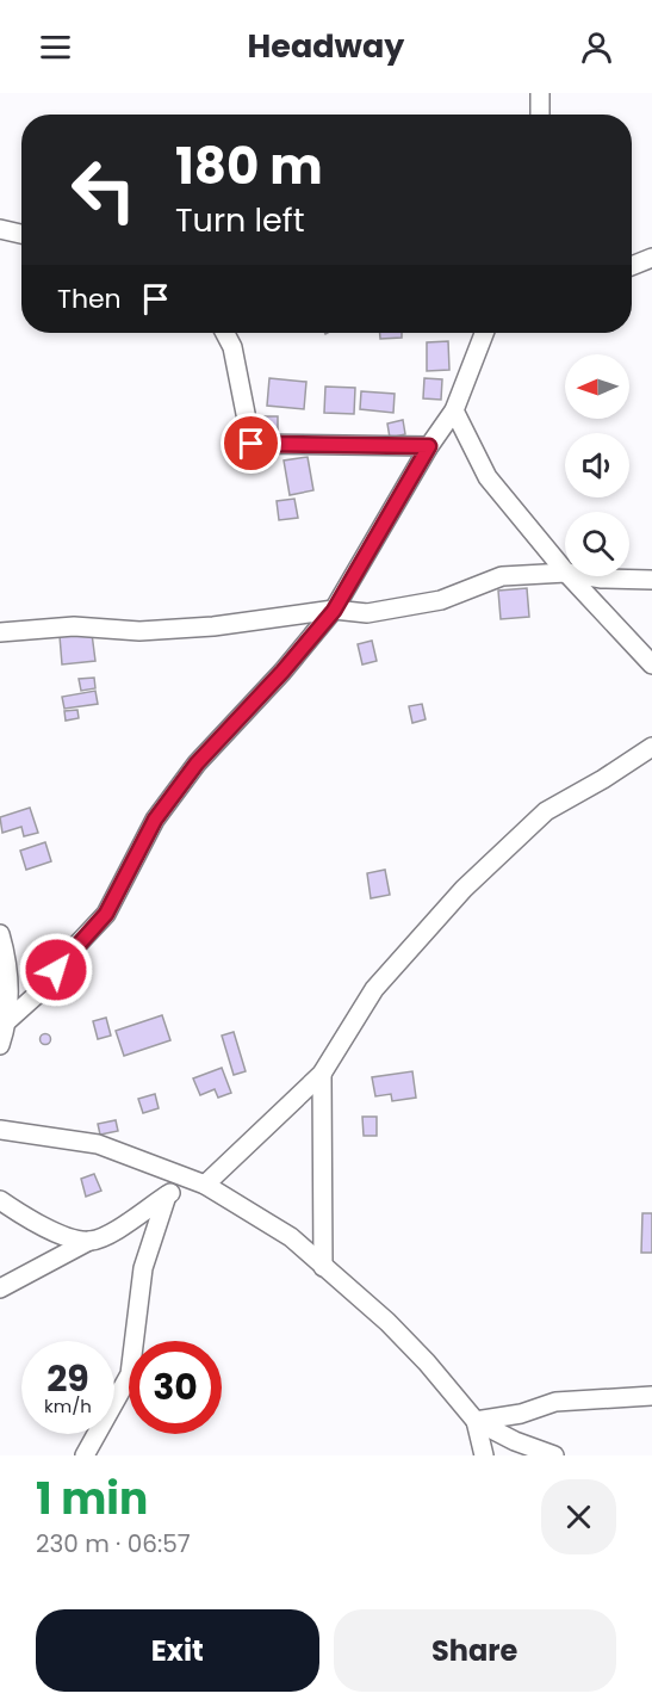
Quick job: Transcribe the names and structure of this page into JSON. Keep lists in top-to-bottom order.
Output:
{
  "north": "left",
  "page": {
    "header": "Headway",
    "turn": ["180 m", "Turn left"],
    "then": "Then",
    "speed": "29 km/h",
    "limit": "30",
    "heading": ["1 min", "230 m · 06:57"],
    "buttons": ["Exit", "Share"]
  }
}
